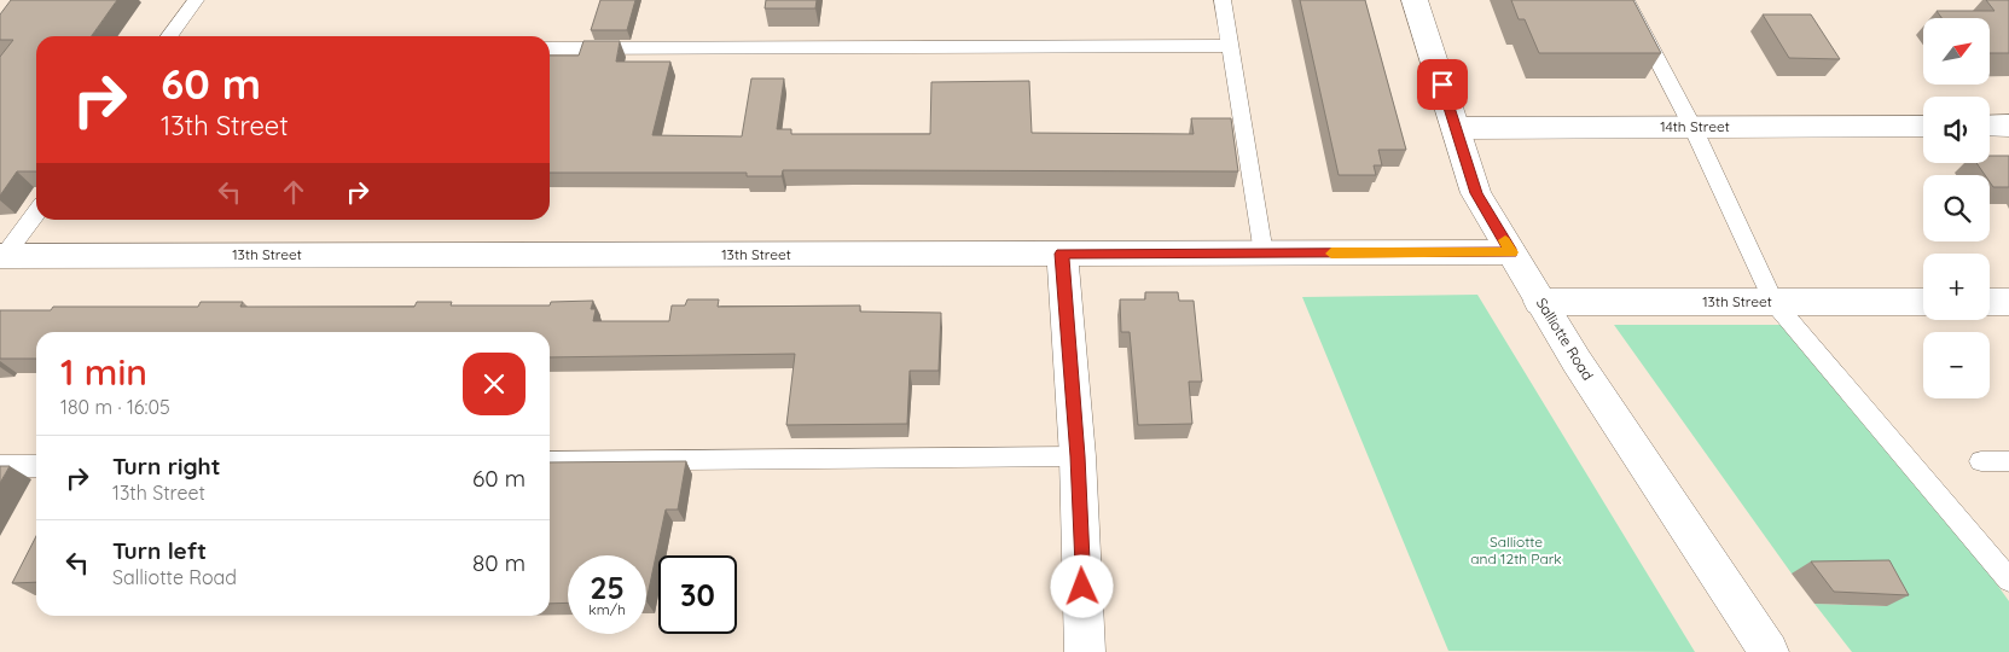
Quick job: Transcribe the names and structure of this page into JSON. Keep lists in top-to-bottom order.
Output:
{
  "streets": {
    "street": ["14th Street", "13th Street", "Salliotte Road"]
  },
  "crossings": [
    ["14th Street", "Salliotte Road"],
    ["13th Street", "Salliotte Road"]
  ],
  "parks": ["Salliotte and 12th Park"],
  "north": "top right",
  "page": {
    "map_buttons": ["+", "−"],
    "turn": ["60 m", "13th Street"],
    "heading": ["1 min", "180 m · 16:05"],
    "list": [
      {
        "name": "Turn right",
        "note": "13th Street",
        "value": "60 m"
      },
      {
        "name": "Turn left",
        "note": "Salliotte Road",
        "value": "80 m"
      }
    ],
    "speed": "25 km/h",
    "limit": "30"
  }
}
